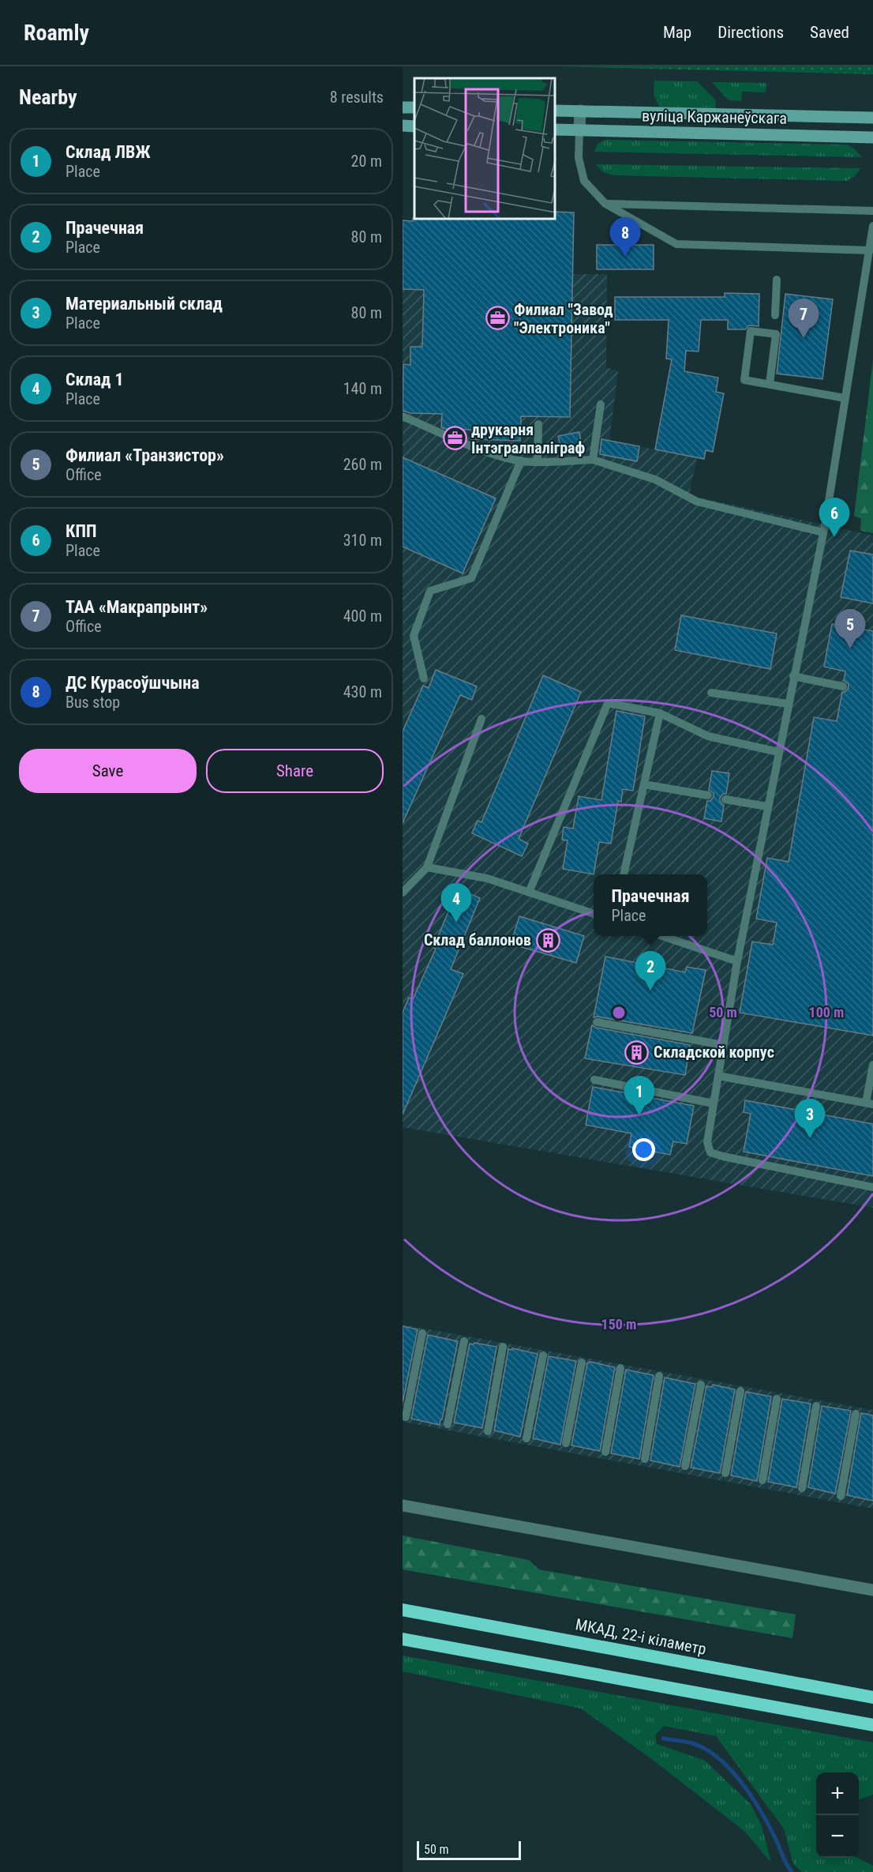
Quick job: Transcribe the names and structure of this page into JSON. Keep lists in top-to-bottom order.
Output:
{
  "streets": {
    "highway": ["МКАД, 22-і кіламетр"],
    "main road": ["вуліца Каржанеўскага"]
  },
  "places": {
    "office": ["Филиал \"Завод \"Электроника\"", "друкарня Інтэгралпаліграф"],
    "building": ["Склад баллонов", "Складской корпус"]
  },
  "scale_bar": "50 m",
  "page": {
    "header": "Roamly",
    "nav": ["Map", "Directions", "Saved"],
    "heading": ["Nearby", "8 results"],
    "list": [
      {
        "mark": "1",
        "name": "Склад ЛВЖ",
        "note": "Place",
        "value": "20 m"
      },
      {
        "mark": "2",
        "name": "Прачечная",
        "note": "Place",
        "value": "80 m"
      },
      {
        "mark": "3",
        "name": "Материальный склад",
        "note": "Place",
        "value": "80 m"
      },
      {
        "mark": "4",
        "name": "Склад 1",
        "note": "Place",
        "value": "140 m"
      },
      {
        "mark": "5",
        "name": "Филиал «Транзистор»",
        "note": "Office",
        "value": "260 m"
      },
      {
        "mark": "6",
        "name": "КПП",
        "note": "Place",
        "value": "310 m"
      },
      {
        "mark": "7",
        "name": "ТАА «Макрапрынт»",
        "note": "Office",
        "value": "400 m"
      },
      {
        "mark": "8",
        "name": "ДС Курасоўшчына",
        "note": "Bus stop",
        "value": "430 m"
      }
    ],
    "pins": [
      "8",
      "7",
      "6",
      "5",
      "4",
      "2",
      "1",
      "3"
    ],
    "buttons": ["Save", "Share"],
    "popup": ["Прачечная", "Place"],
    "map_buttons": ["+", "−"],
    "scale": "50 m"
  },
  "rings": ["50 m", "100 m", "150 m"]
}
